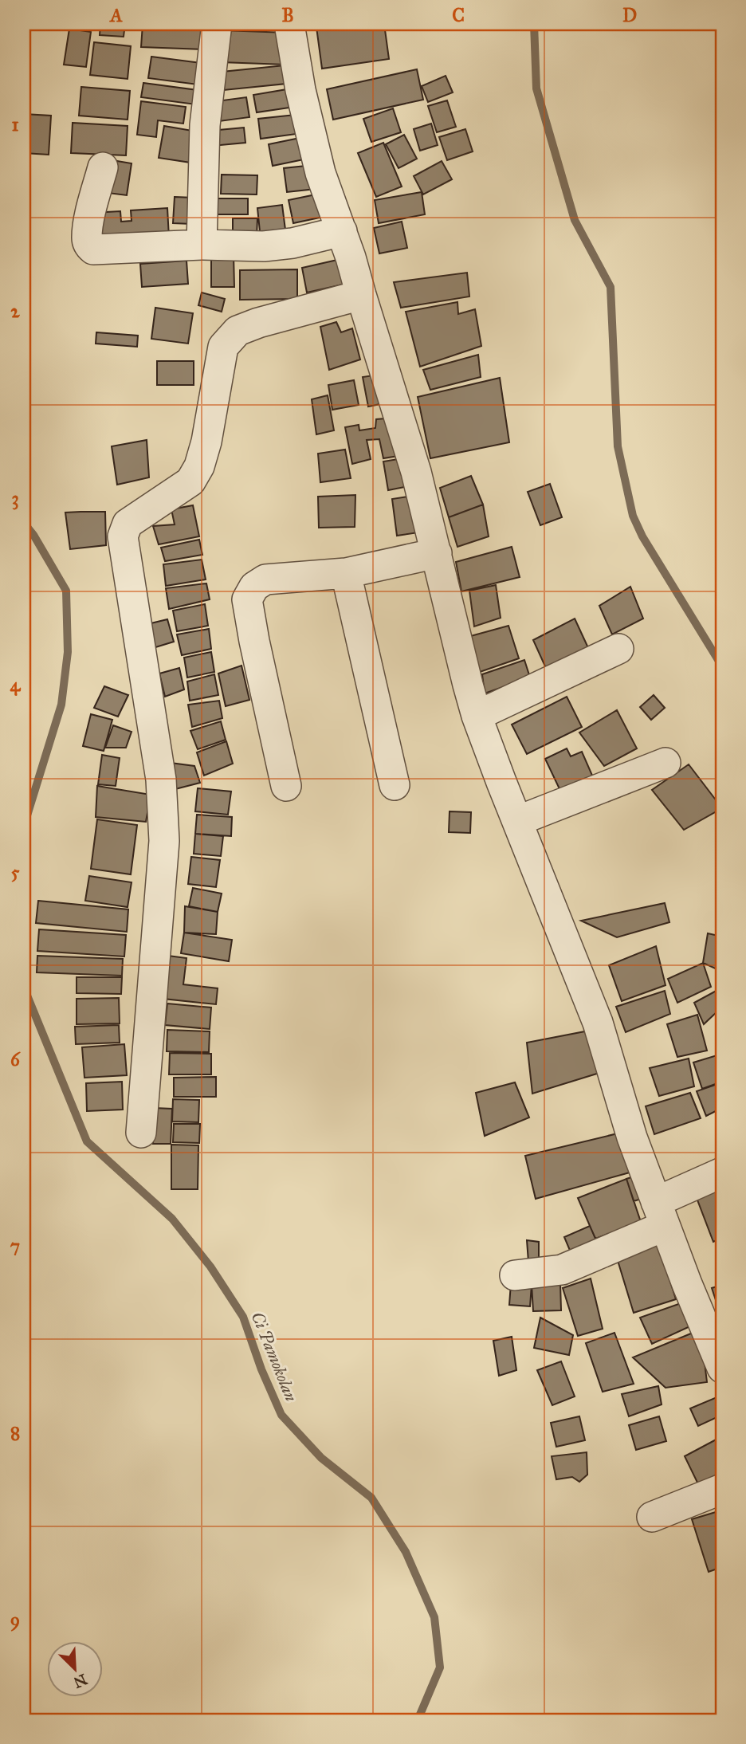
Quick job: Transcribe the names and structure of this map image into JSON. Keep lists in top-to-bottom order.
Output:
{
  "water": ["Ci Pamokolan"],
  "north": "bottom right",
  "grid": {
    "columns": [
      "A",
      "B",
      "C",
      "D"
    ],
    "rows": [
      "1",
      "2",
      "3",
      "4",
      "5",
      "6",
      "7",
      "8",
      "9"
    ]
  }
}
